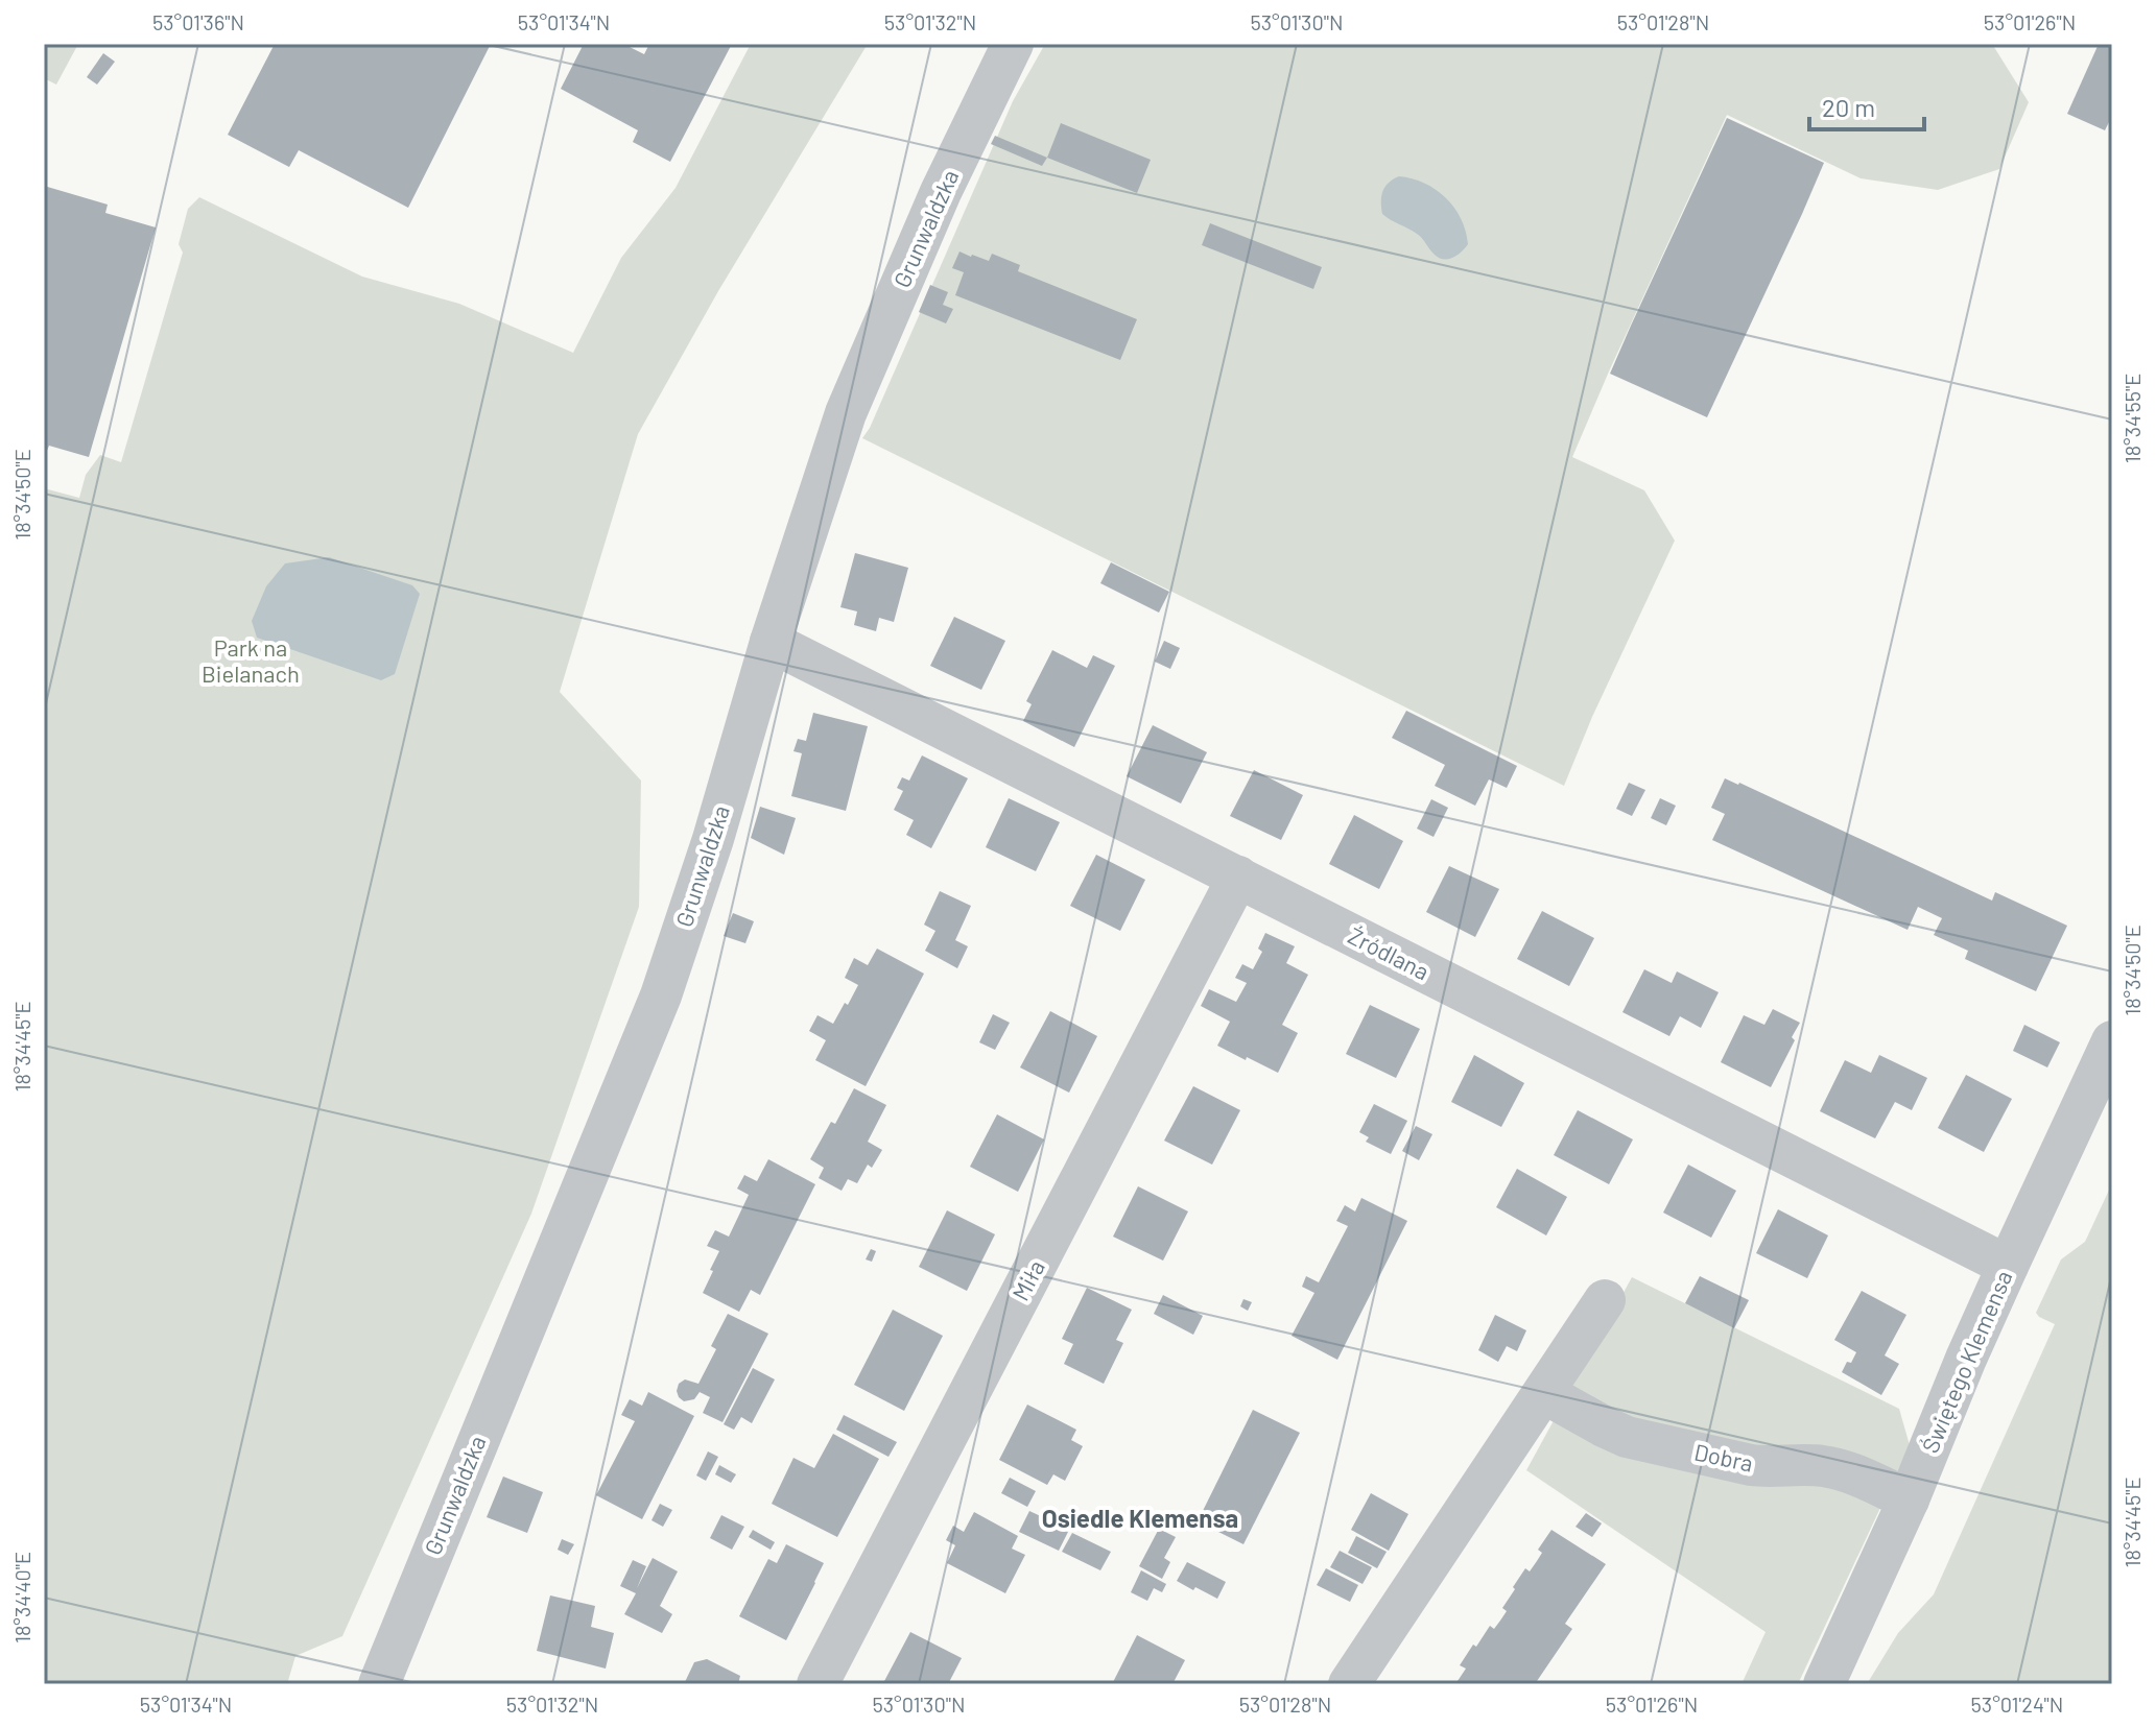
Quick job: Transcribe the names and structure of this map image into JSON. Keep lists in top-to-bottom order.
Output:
{
  "streets": {
    "street": [
      "Grunwaldzka",
      "Źródlana",
      "Miła",
      "Świętego Klemensa",
      "Dobra"
    ]
  },
  "crossings": [
    ["Grunwaldzka", "Źródlana"],
    ["Źródlana", "Miła"],
    ["Źródlana", "Świętego Klemensa"],
    ["Świętego Klemensa", "Dobra"]
  ],
  "districts": ["Osiedle Klemensa"],
  "parks": ["Park na Bielanach"],
  "scale_bar": "20 m",
  "coordinates": [
    "53°01'36\"N",
    "53°01'34\"N",
    "53°01'32\"N",
    "53°01'30\"N",
    "53°01'28\"N",
    "53°01'26\"N",
    "18°34'55\"E",
    "18°34'50\"E",
    "18°34'45\"E",
    "18°34'40\"E",
    "53°01'24\"N"
  ]
}
